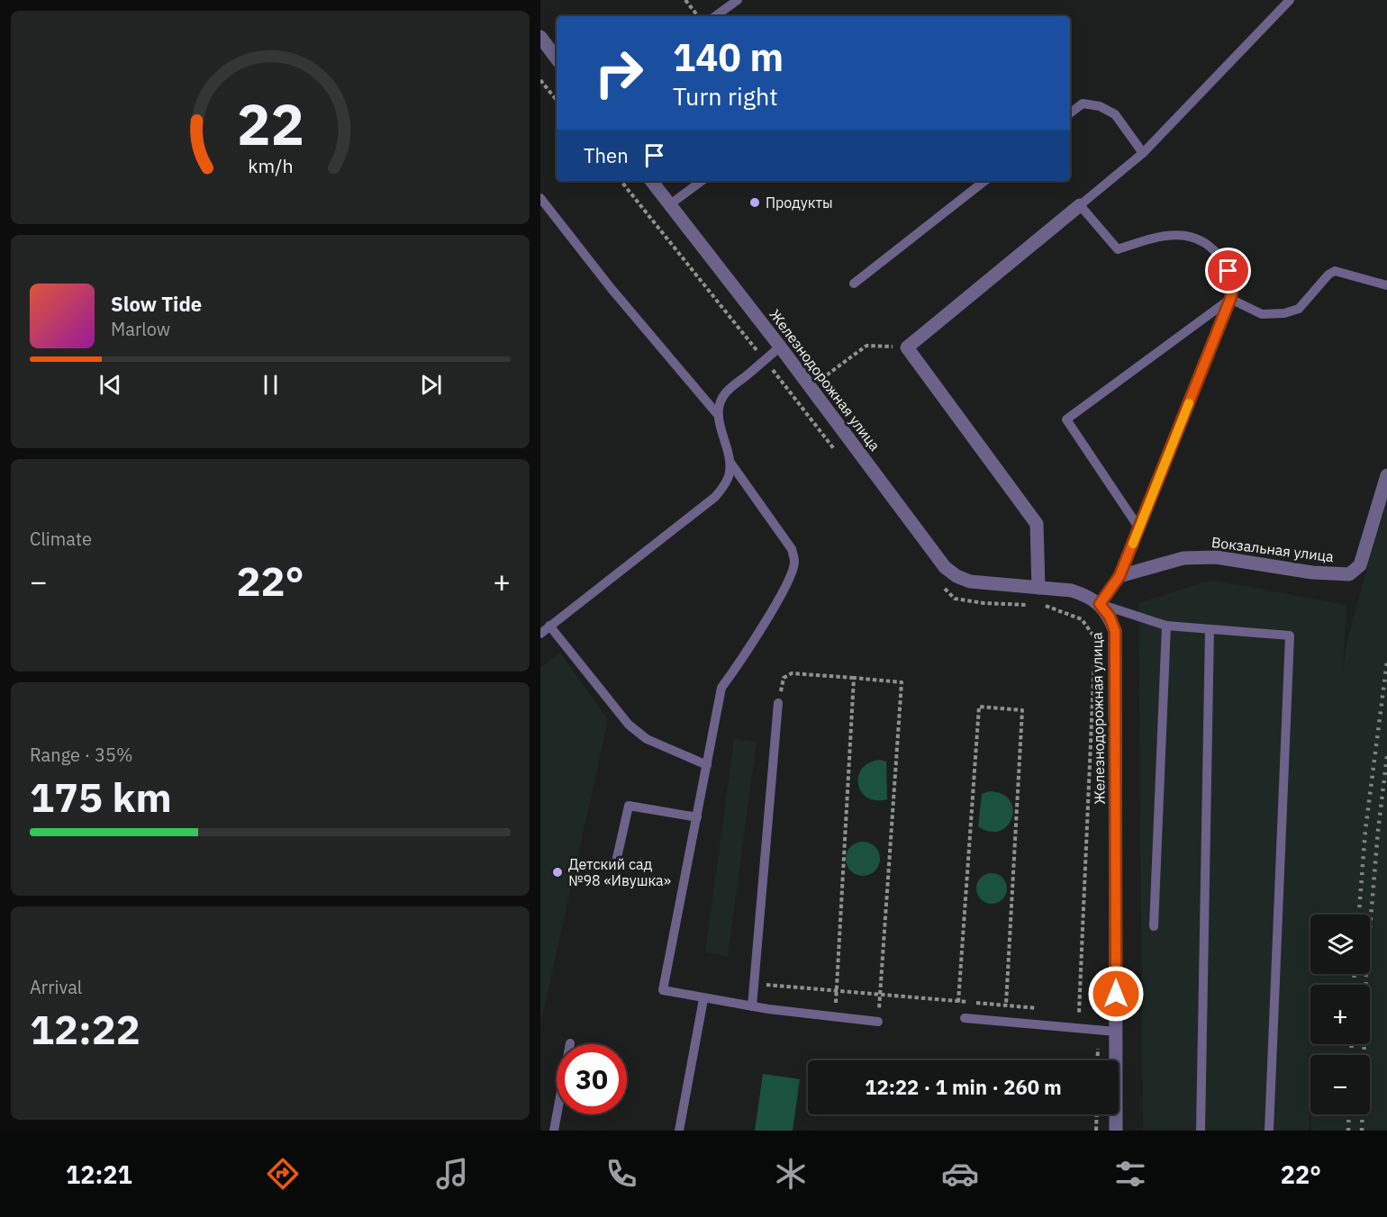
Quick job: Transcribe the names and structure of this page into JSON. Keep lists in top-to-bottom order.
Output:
{
  "streets": {
    "street": ["Железнодорожная улица", "Вокзальная улица"]
  },
  "places": ["Продукты", "Детский сад №98 «Ивушка»"],
  "page": {
    "turn": ["140 m", "Turn right"],
    "then": "Then",
    "song": ["Slow Tide", "Marlow"],
    "tile": [
      "Climate",
      ["Range · 35%", "175 km"],
      ["Arrival", "12:22"]
    ],
    "heat": ["−", "22°", "+"],
    "map_buttons": ["+", "−"],
    "limit": "30",
    "trip": "12:22 · 1 min · 260 m",
    "tabs": ["12:21", "22°"],
    "gauge": ["22", "km/h"]
  }
}
